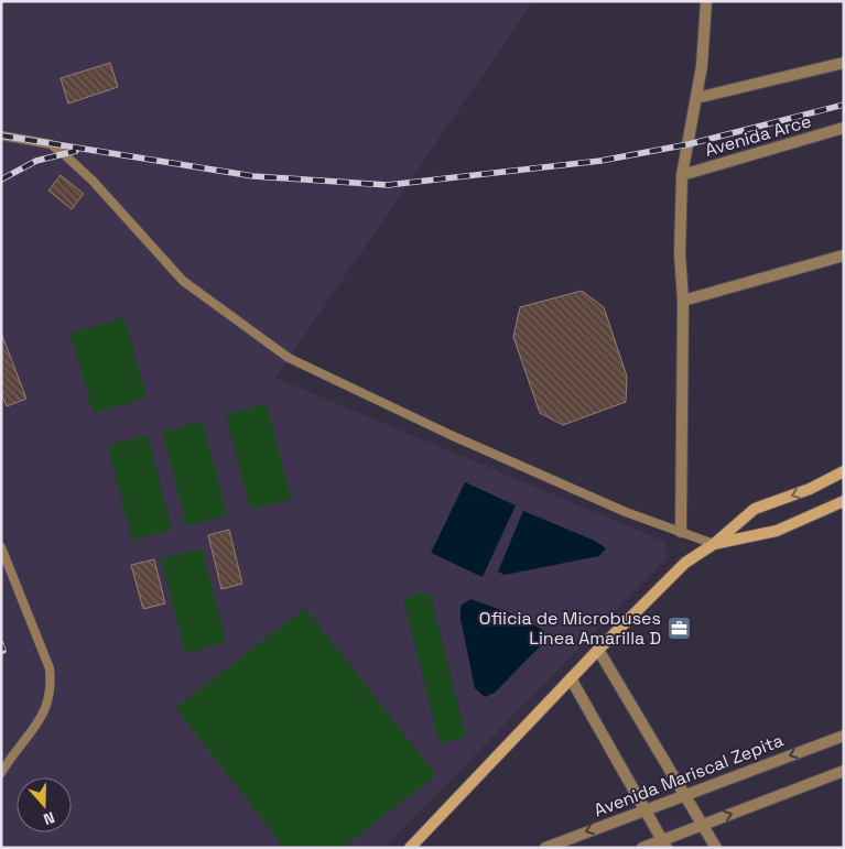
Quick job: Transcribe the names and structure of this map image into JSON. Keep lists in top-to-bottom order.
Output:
{
  "streets": {
    "street": ["Avenida Arce", "Avenida Mariscal Zepita"]
  },
  "places": {
    "office": ["Ofiicia de Microbuses Linea Amarilla D"]
  },
  "north": "bottom"
}
